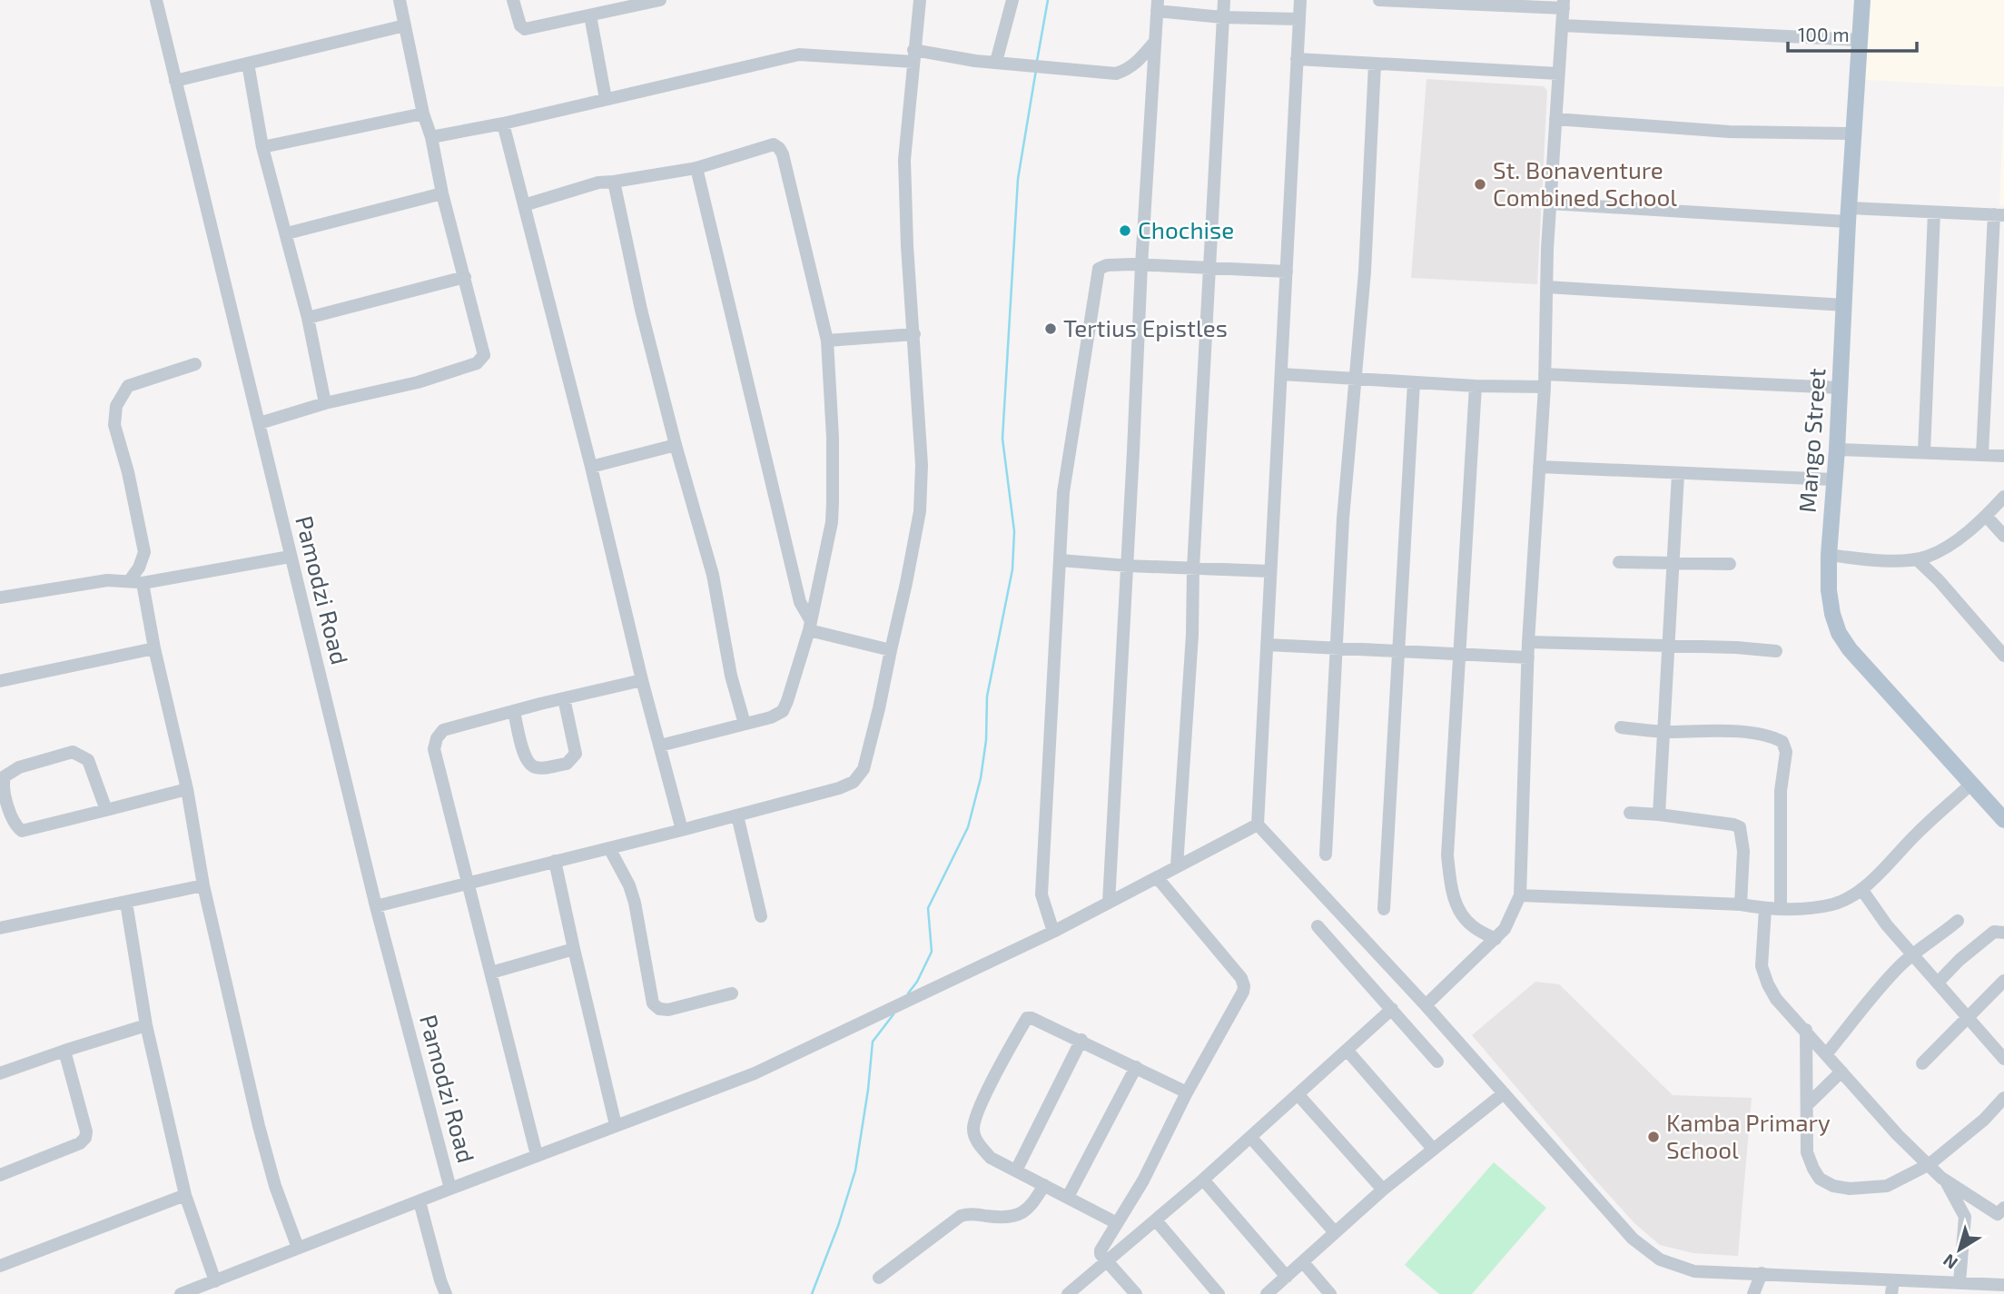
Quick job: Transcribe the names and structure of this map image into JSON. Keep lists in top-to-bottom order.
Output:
{
  "streets": {
    "main road": ["Mango Street"],
    "street": ["Pamodzi Road"]
  },
  "places": [
    "St. Bonaventure Combined School",
    "Chochise",
    "Tertius Epistles",
    "Kamba Primary School"
  ],
  "scale_bar": "100 m",
  "north": "bottom left"
}
